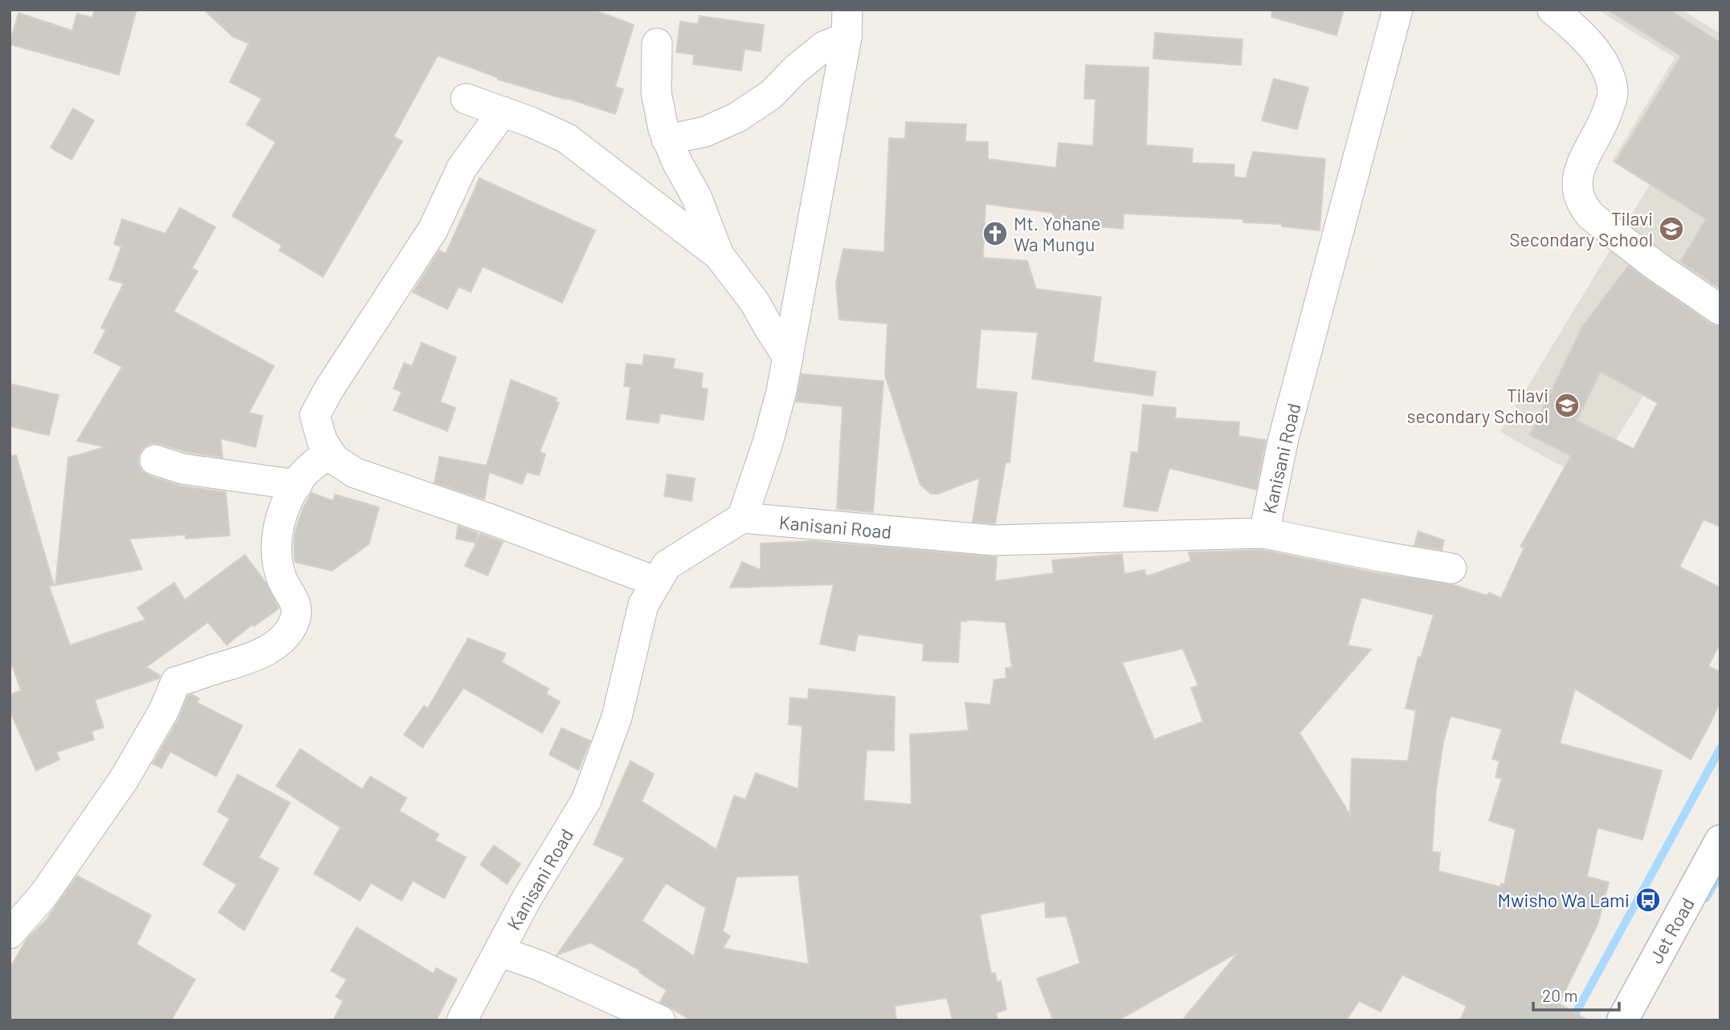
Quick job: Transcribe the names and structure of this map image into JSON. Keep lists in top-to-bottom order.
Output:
{
  "streets": {
    "main road": ["Jet Road"],
    "street": ["Kanisani Road"]
  },
  "places": {
    "school or university": ["Tilavi Secondary School", "Tilavi secondary School"],
    "church": ["Mt. Yohane Wa Mungu"],
    "bus stop": ["Mwisho Wa Lami"]
  },
  "scale_bar": "20 m"
}
